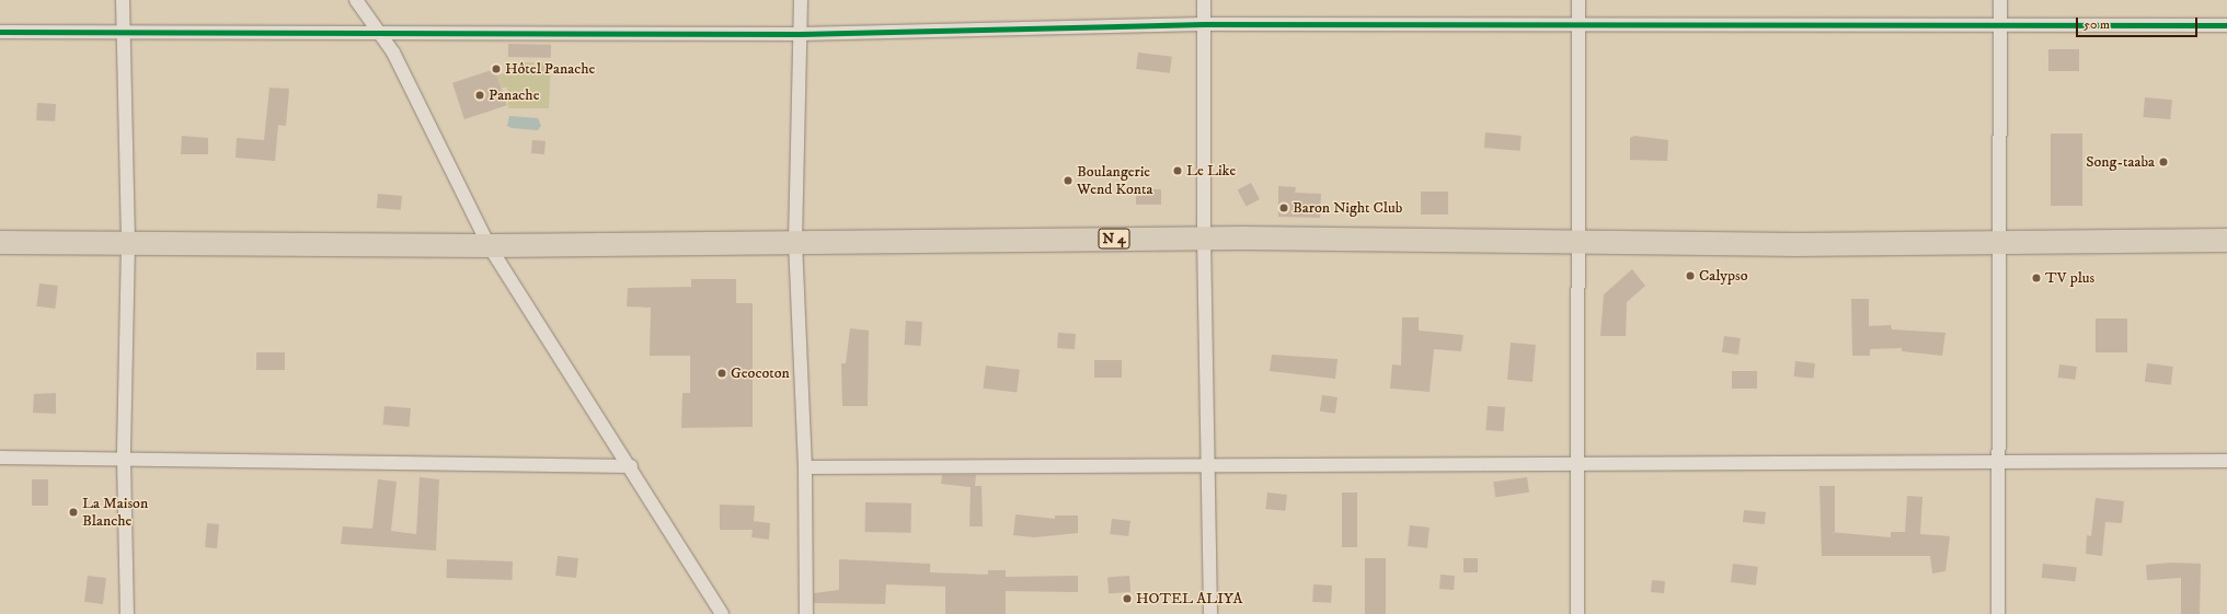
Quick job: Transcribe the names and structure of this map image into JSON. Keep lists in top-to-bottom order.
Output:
{
  "streets": {
    "highway": ["N 4"]
  },
  "places": [
    "Hôtel Panache",
    "Panache",
    "Song-taaba",
    "Le Like",
    "Boulangerie Wend Konta",
    "Baron Night Club",
    "Calypso",
    "TV plus",
    "Geocoton",
    "La Maison Blanche",
    "HOTEL ALIYA"
  ],
  "scale_bar": "50 m"
}
